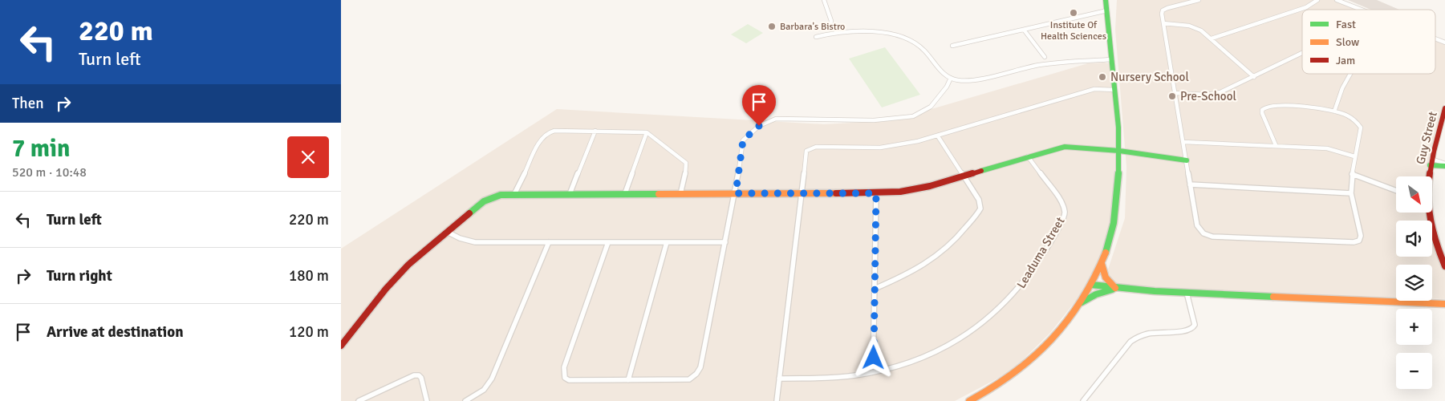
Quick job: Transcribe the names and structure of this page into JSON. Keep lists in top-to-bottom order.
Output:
{
  "streets": {
    "street": ["Guy Street", "Leaduma Street"]
  },
  "places": [
    "Institute Of Health Sciences",
    "Barbara's Bistro",
    "Nursery School",
    "Pre-School"
  ],
  "legend": ["Fast", "Slow", "Jam"],
  "north": "bottom right",
  "page": {
    "turn": ["220 m", "Turn left"],
    "then": "Then",
    "heading": ["7 min", "520 m · 10:48"],
    "map_buttons": ["+", "−"],
    "list": [
      {
        "name": "Turn left",
        "value": "220 m"
      },
      {
        "name": "Turn right",
        "value": "180 m"
      },
      {
        "name": "Arrive at destination",
        "value": "120 m"
      }
    ]
  }
}
